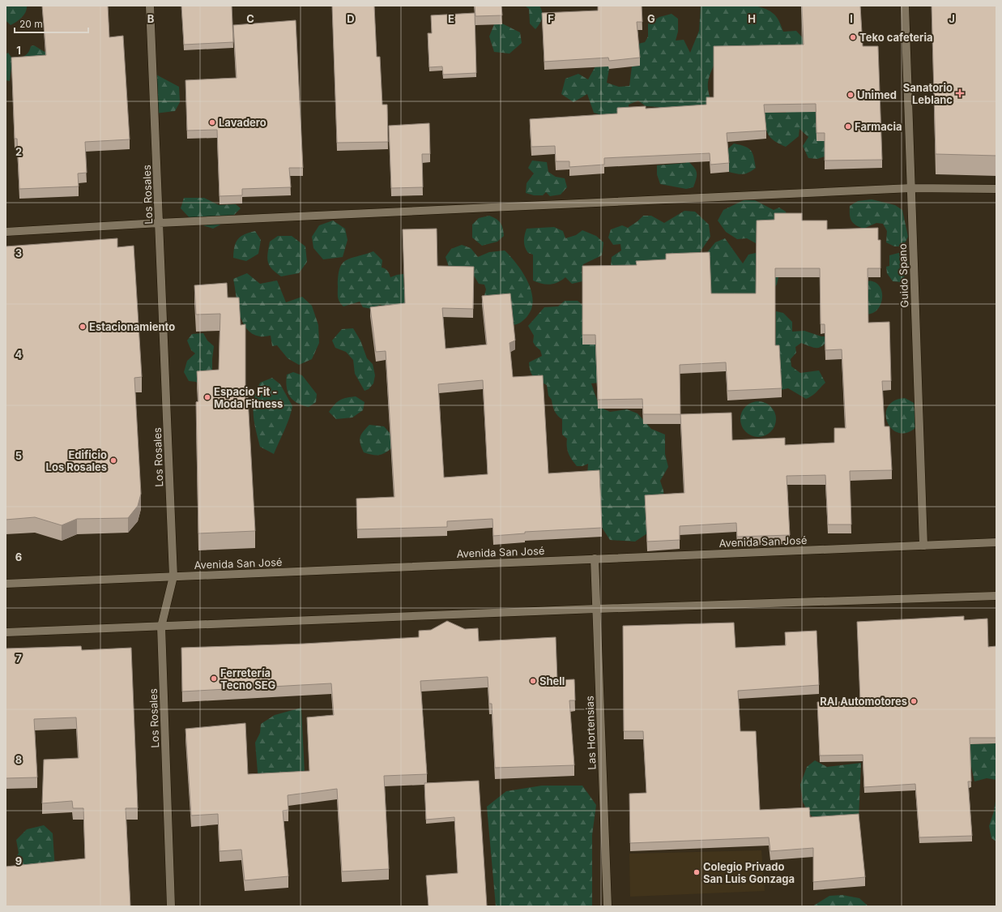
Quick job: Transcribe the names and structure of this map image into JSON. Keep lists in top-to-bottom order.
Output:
{
  "streets": {
    "street": [
      "Los Rosales",
      "Guido Spano",
      "Avenida San José",
      "Las Hortensias"
    ]
  },
  "crossings": [
    ["Los Rosales", "Avenida San José"],
    ["Guido Spano", "Avenida San José"],
    ["Avenida San José", "Las Hortensias"]
  ],
  "places": {
    "other": [
      "Teko cafeteria",
      "Unimed",
      "Lavadero",
      "Farmacia",
      "Estacionamiento",
      "Espacio Fit - Moda Fitness",
      "Edificio Los Rosales",
      "Ferretería Tecno SEG",
      "Shell",
      "RAl Automotores",
      "Colegio Privado San Luis Gonzaga"
    ],
    "health": ["Sanatorio Leblanc"]
  },
  "scale_bar": "20 m",
  "grid": {
    "columns": [
      "B",
      "C",
      "D",
      "E",
      "F",
      "G",
      "H",
      "I",
      "J"
    ],
    "rows": [
      "1",
      "2",
      "3",
      "4",
      "5",
      "6",
      "7",
      "8",
      "9"
    ]
  }
}
